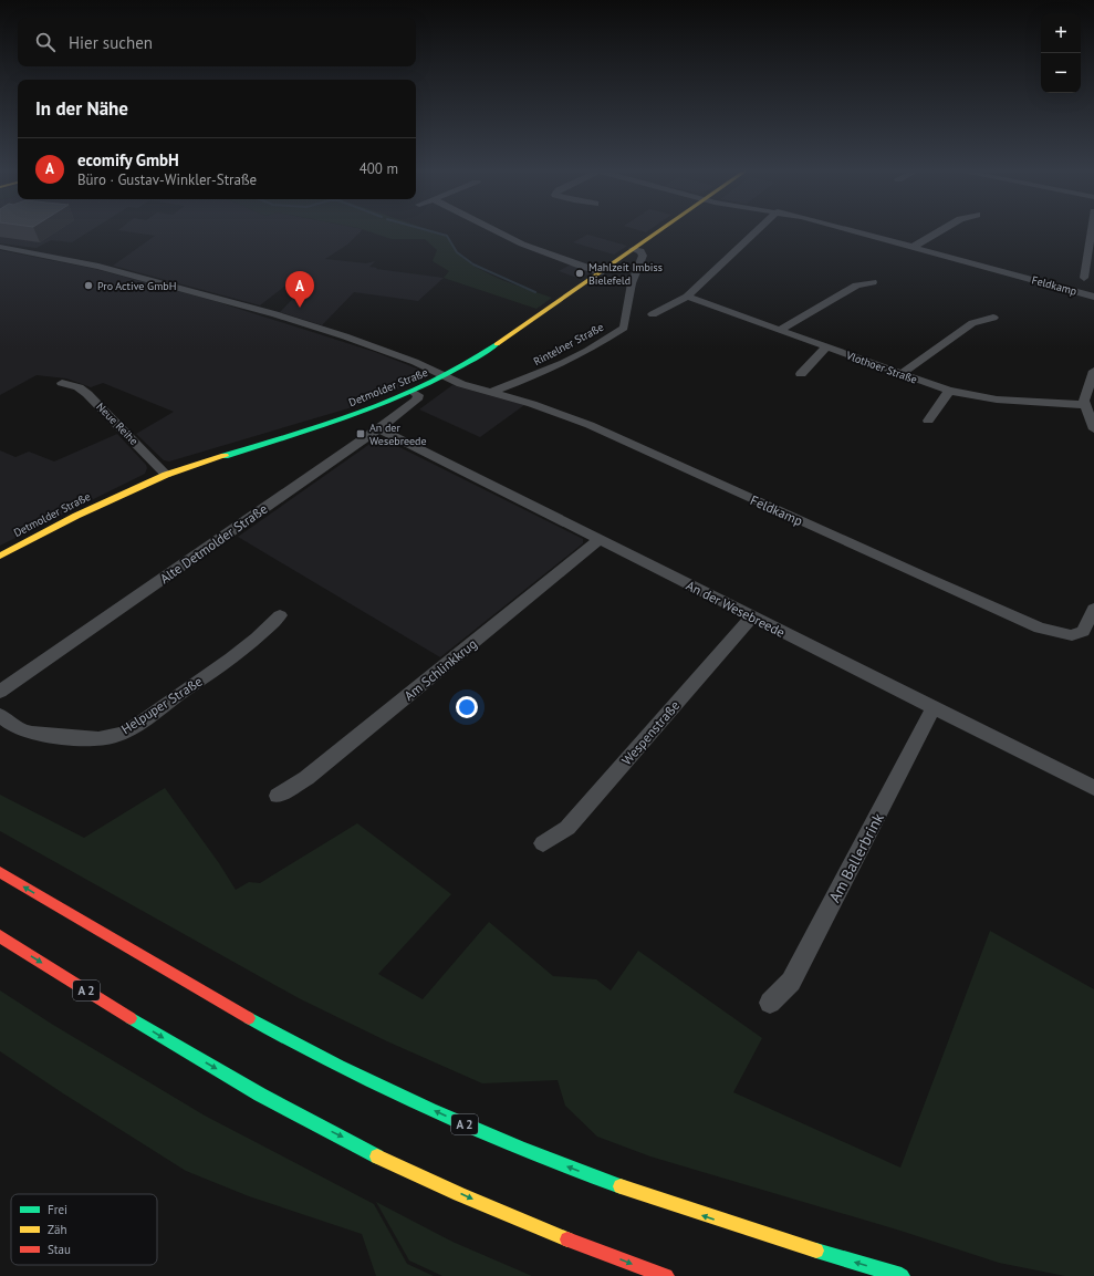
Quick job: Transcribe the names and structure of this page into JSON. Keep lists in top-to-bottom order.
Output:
{
  "streets": {
    "main road": ["Detmolder Straße", "A 2"],
    "street": [
      "Feldkamp",
      "Rintelner Straße",
      "Vlothoer Straße",
      "Neue Reihe",
      "Alte Detmolder Straße",
      "An der Wesebreede",
      "Am Schlinkkrug",
      "Helpuper Straße",
      "Wespenstraße",
      "Am Ballerbrink"
    ]
  },
  "crossings": [
    ["Feldkamp", "Rintelner Straße"],
    ["Feldkamp", "Detmolder Straße"],
    ["Rintelner Straße", "Detmolder Straße"],
    ["Detmolder Straße", "Neue Reihe"],
    ["Detmolder Straße", "Alte Detmolder Straße"],
    ["Alte Detmolder Straße", "An der Wesebreede"],
    ["An der Wesebreede", "Am Schlinkkrug"],
    ["An der Wesebreede", "Wespenstraße"],
    ["An der Wesebreede", "Am Ballerbrink"]
  ],
  "places": {
    "other": ["Mahlzeit Imbiss Bielefeld", "Pro Active GmbH"],
    "transit": ["An der Wesebreede"]
  },
  "legend": ["Frei", "Zäh", "Stau"],
  "page": {
    "map_buttons": ["+", "−"],
    "search": "Hier suchen",
    "heading": "In der Nähe",
    "list": [
      {
        "mark": "A",
        "name": "ecomify GmbH",
        "note": "Büro · Gustav-Winkler-Straße",
        "value": "400 m"
      }
    ],
    "pins": "A"
  }
}
